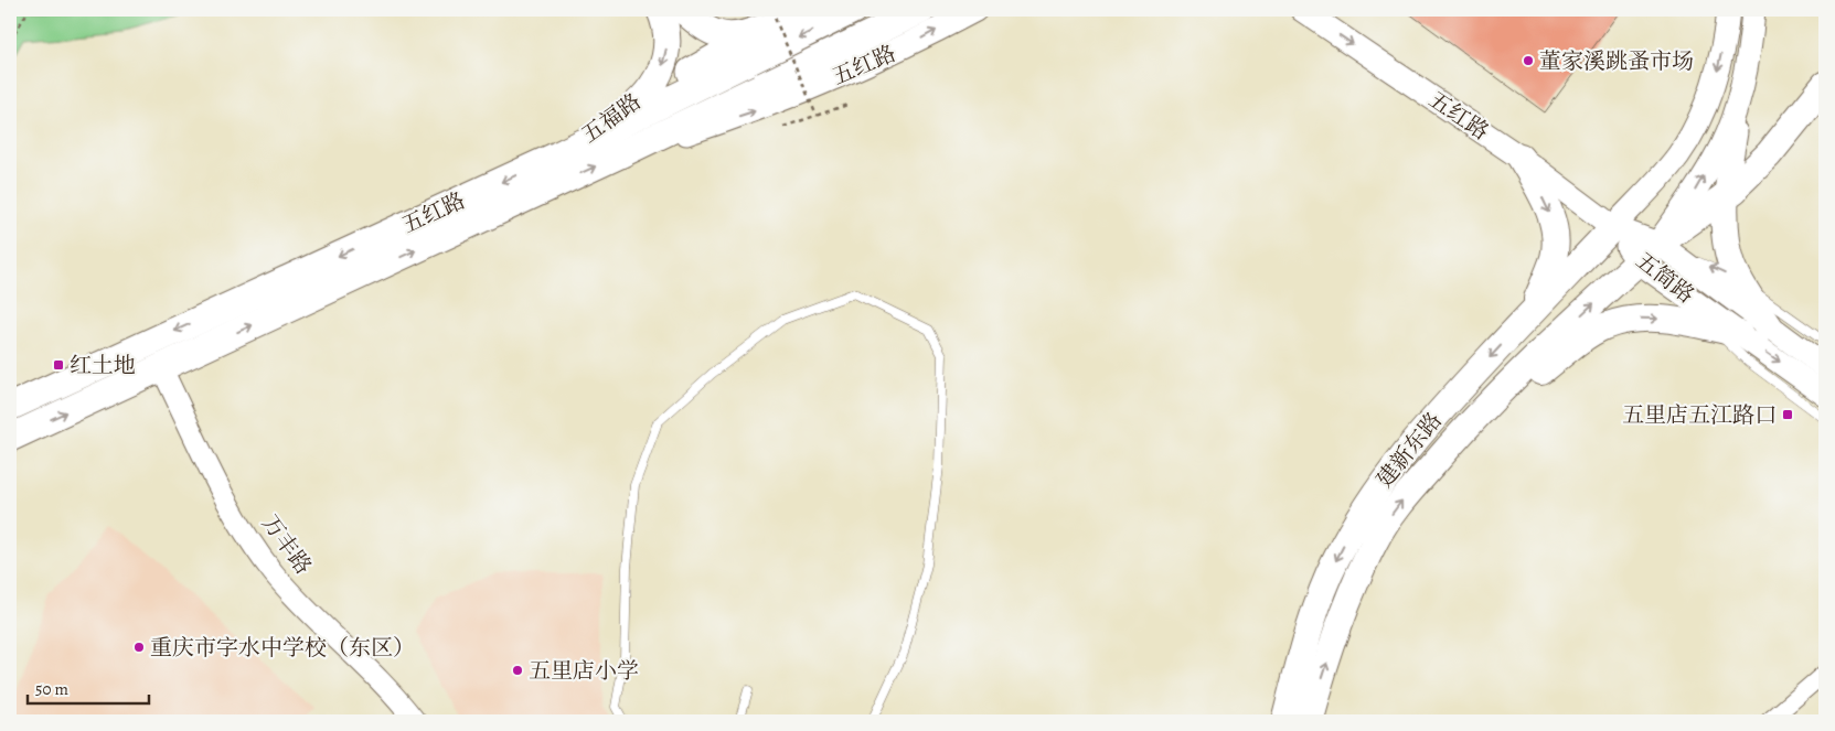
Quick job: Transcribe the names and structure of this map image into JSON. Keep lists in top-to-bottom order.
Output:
{
  "streets": {
    "highway": ["五红路"],
    "main road": ["五福路", "五简路", "建新东路"],
    "street": ["万丰路"]
  },
  "crossings": [
    ["五红路", "五福路"],
    ["五红路", "五简路"],
    ["五红路", "建新东路"],
    ["五红路", "万丰路"],
    ["五简路", "建新东路"]
  ],
  "one_way": ["五福路"],
  "places": {
    "other": ["董家溪跳蚤市场", "重庆市字水中学校（东区）", "五里店小学"],
    "transit": ["红土地", "五里店五江路口"]
  },
  "scale_bar": "50 m"
}
